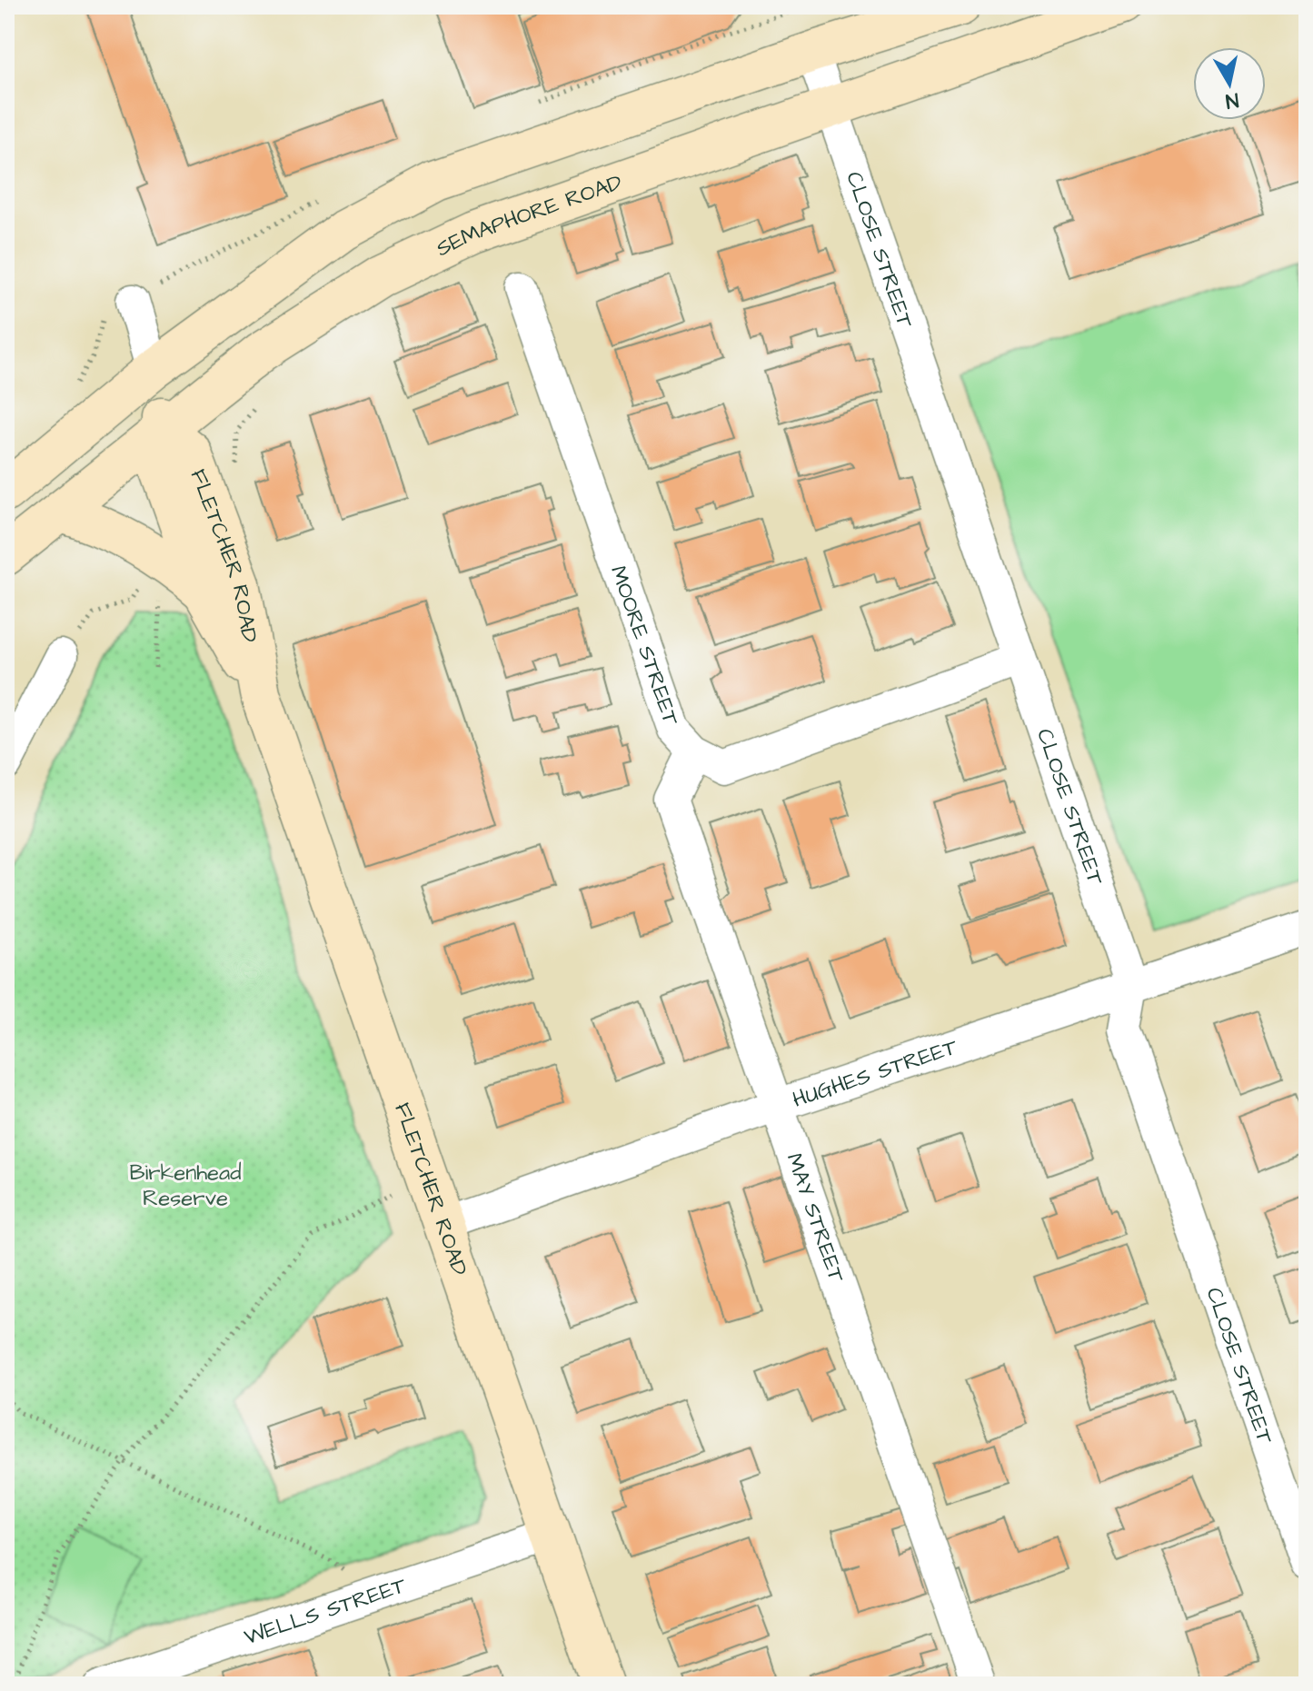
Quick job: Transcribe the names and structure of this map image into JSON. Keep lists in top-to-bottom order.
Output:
{
  "streets": {
    "main road": ["SEMAPHORE ROAD", "FLETCHER ROAD"],
    "street": [
      "CLOSE STREET",
      "MOORE STREET",
      "HUGHES STREET",
      "MAY STREET",
      "WELLS STREET"
    ]
  },
  "crossings": [
    ["SEMAPHORE ROAD", "CLOSE STREET"],
    ["SEMAPHORE ROAD", "FLETCHER ROAD"],
    ["CLOSE STREET", "MOORE STREET"],
    ["CLOSE STREET", "HUGHES STREET"],
    ["FLETCHER ROAD", "HUGHES STREET"],
    ["FLETCHER ROAD", "WELLS STREET"],
    ["MOORE STREET", "MAY STREET"],
    ["HUGHES STREET", "MAY STREET"]
  ],
  "parks": ["Birkenhead Reserve"],
  "north": "bottom"
}
